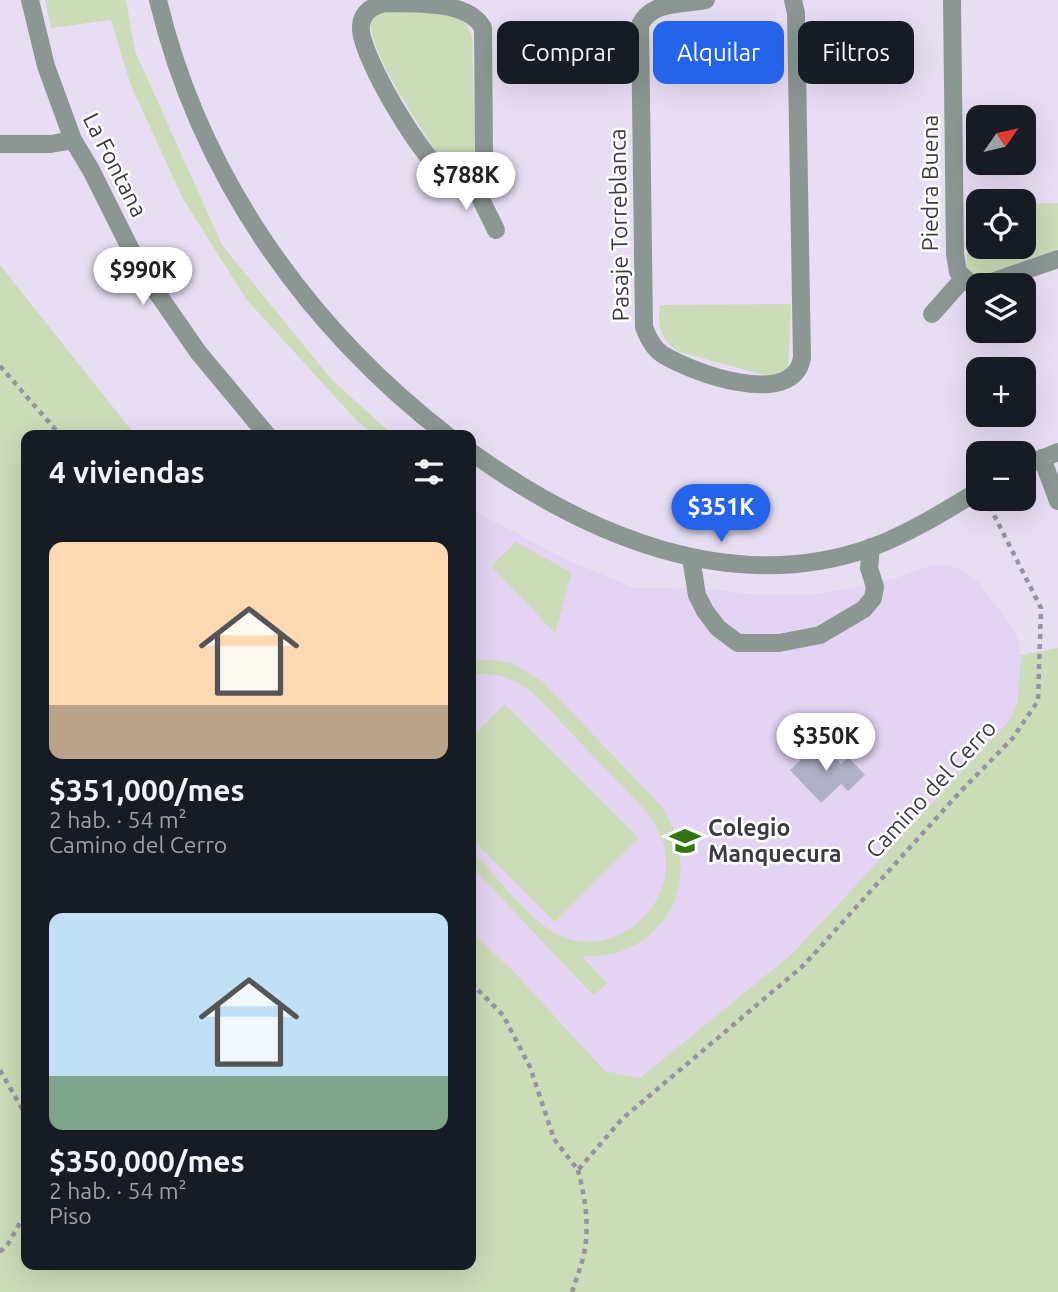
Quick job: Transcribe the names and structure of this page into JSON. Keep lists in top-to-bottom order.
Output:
{
  "streets": {
    "street": ["La Fontana", "Piedra Buena", "Pasaje Torreblanca"],
    "path": ["Camino del Cerro"]
  },
  "places": {
    "school or university": ["Colegio Manquecura"]
  },
  "north": "top right",
  "page": {
    "chip": ["Comprar", "Alquilar", "Filtros"],
    "map_buttons": ["+", "−"],
    "price": [
      "$788K",
      "$990K",
      "$351K",
      "$350K"
    ],
    "heading": "4 viviendas",
    "list": [
      {
        "name": "$351,000/mes",
        "note": "2 hab. · 54 m² · Camino del Cerro"
      },
      {
        "name": "$350,000/mes",
        "note": "2 hab. · 54 m² · Piso"
      }
    ]
  }
}
